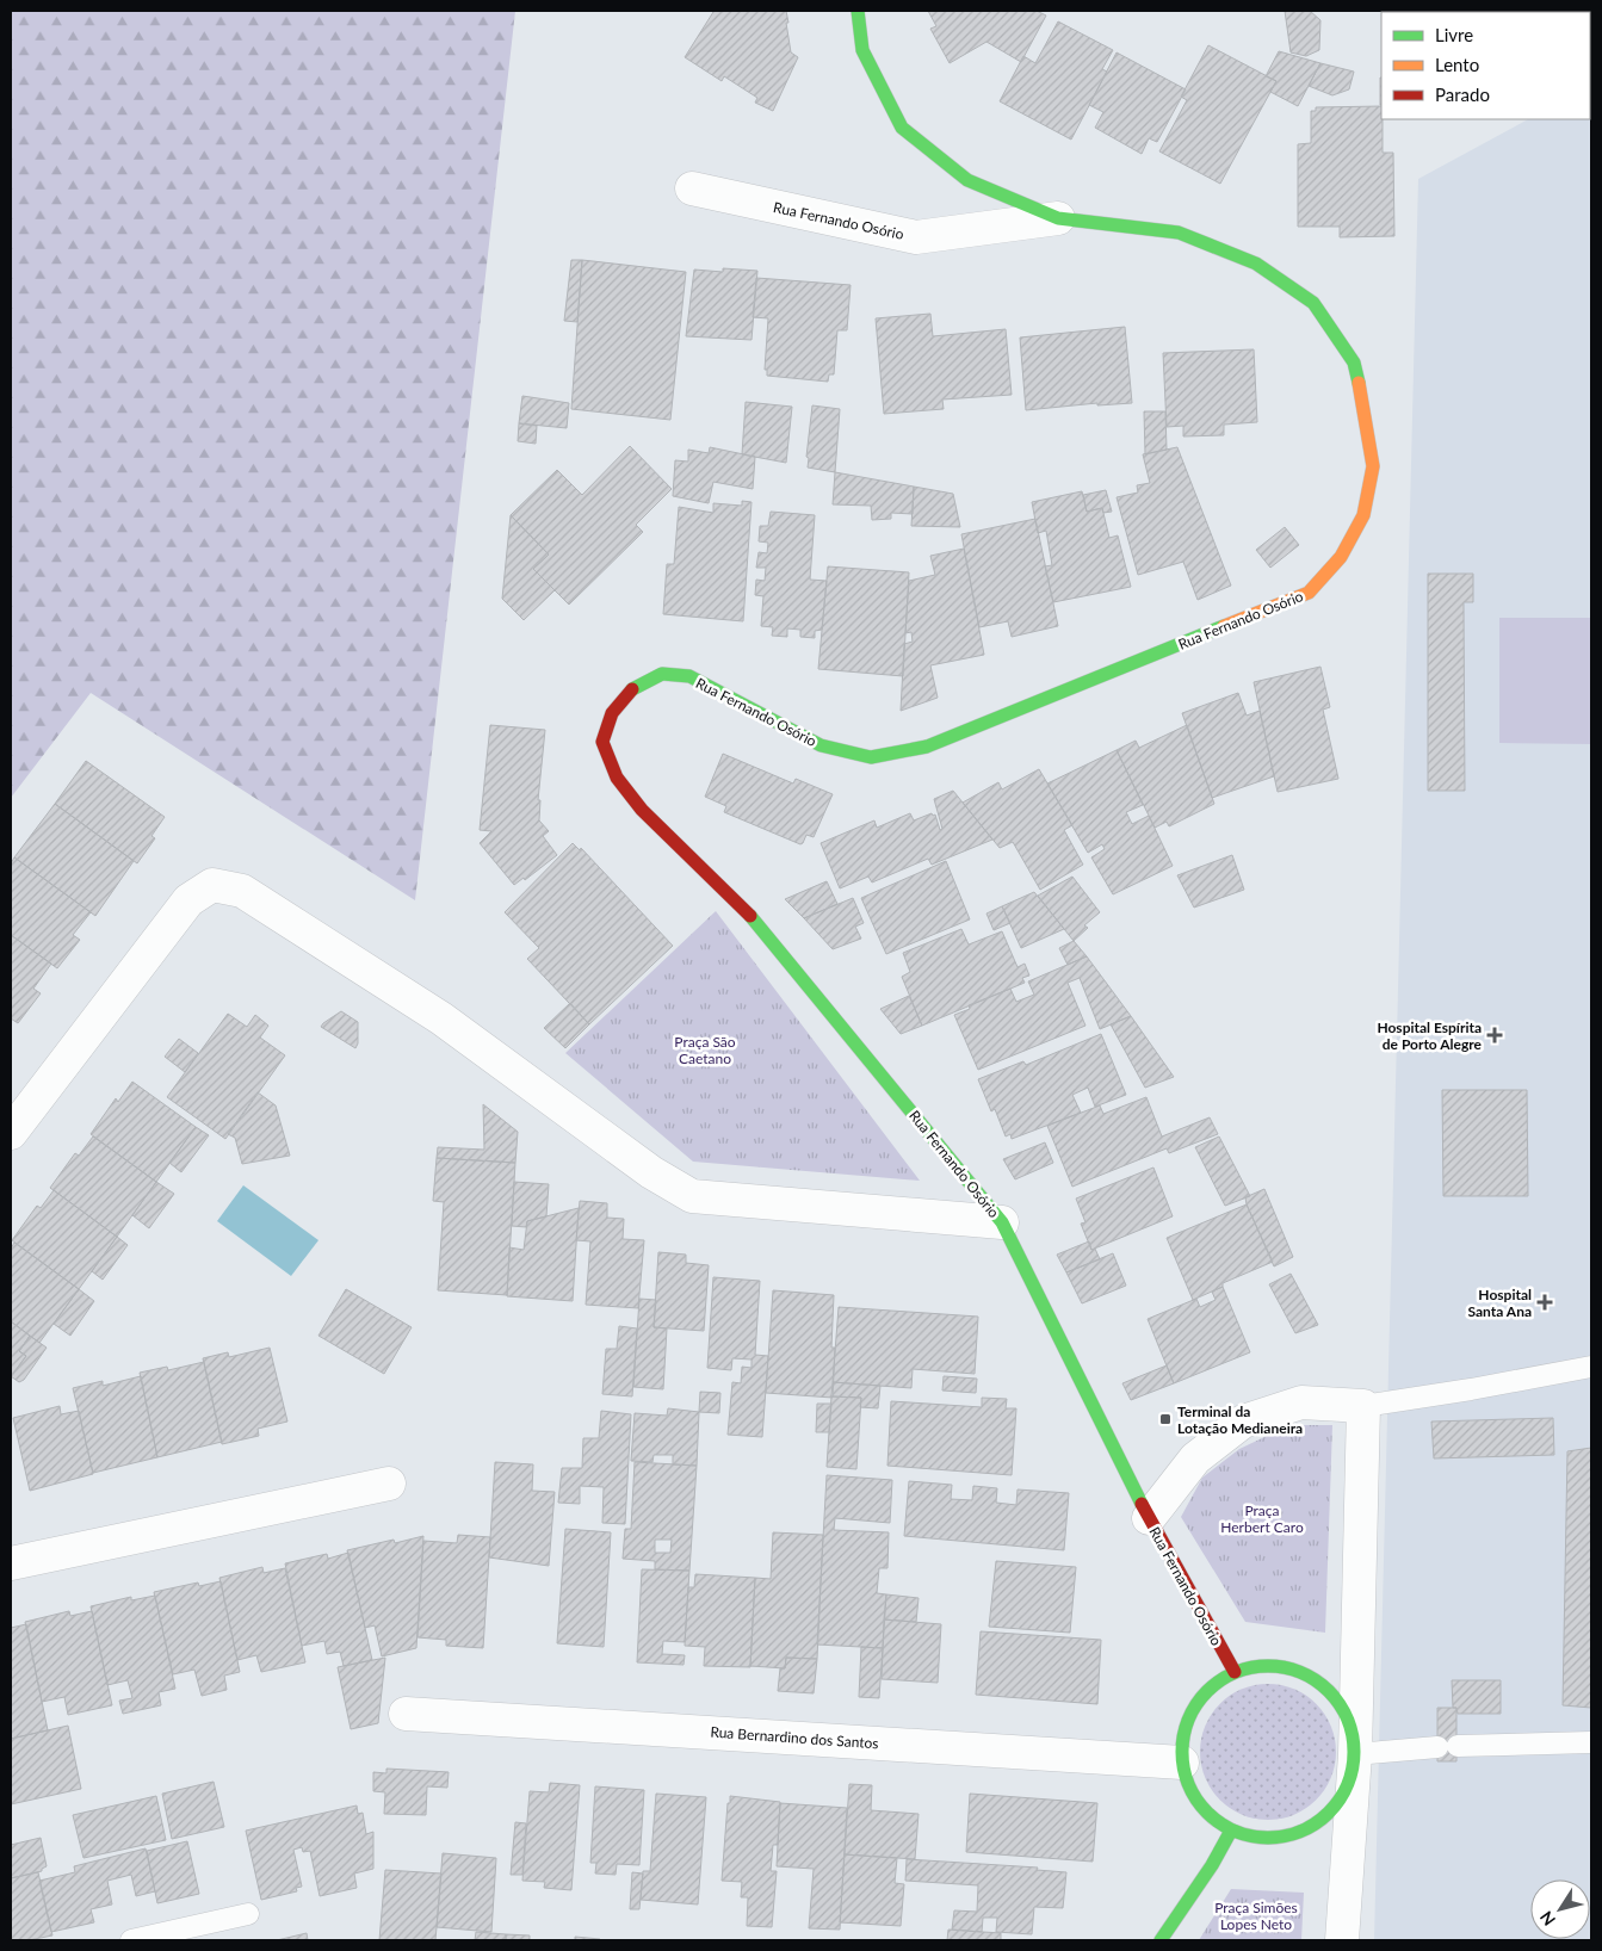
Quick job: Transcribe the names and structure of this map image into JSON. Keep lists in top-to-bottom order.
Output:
{
  "streets": {
    "street": ["Rua Fernando Osório", "Rua Bernardino dos Santos"]
  },
  "crossings": [
    ["Rua Fernando Osório", "Rua Bernardino dos Santos"]
  ],
  "parks": ["Praça São Caetano", "Praça Herbert Caro", "Praça Simões Lopes Neto"],
  "places": {
    "health": ["Hospital Espírita de Porto Alegre", "Hospital Santa Ana"],
    "transit": ["Terminal da Lotação Medianeira"]
  },
  "legend": ["Livre", "Lento", "Parado"],
  "north": "bottom left"
}
